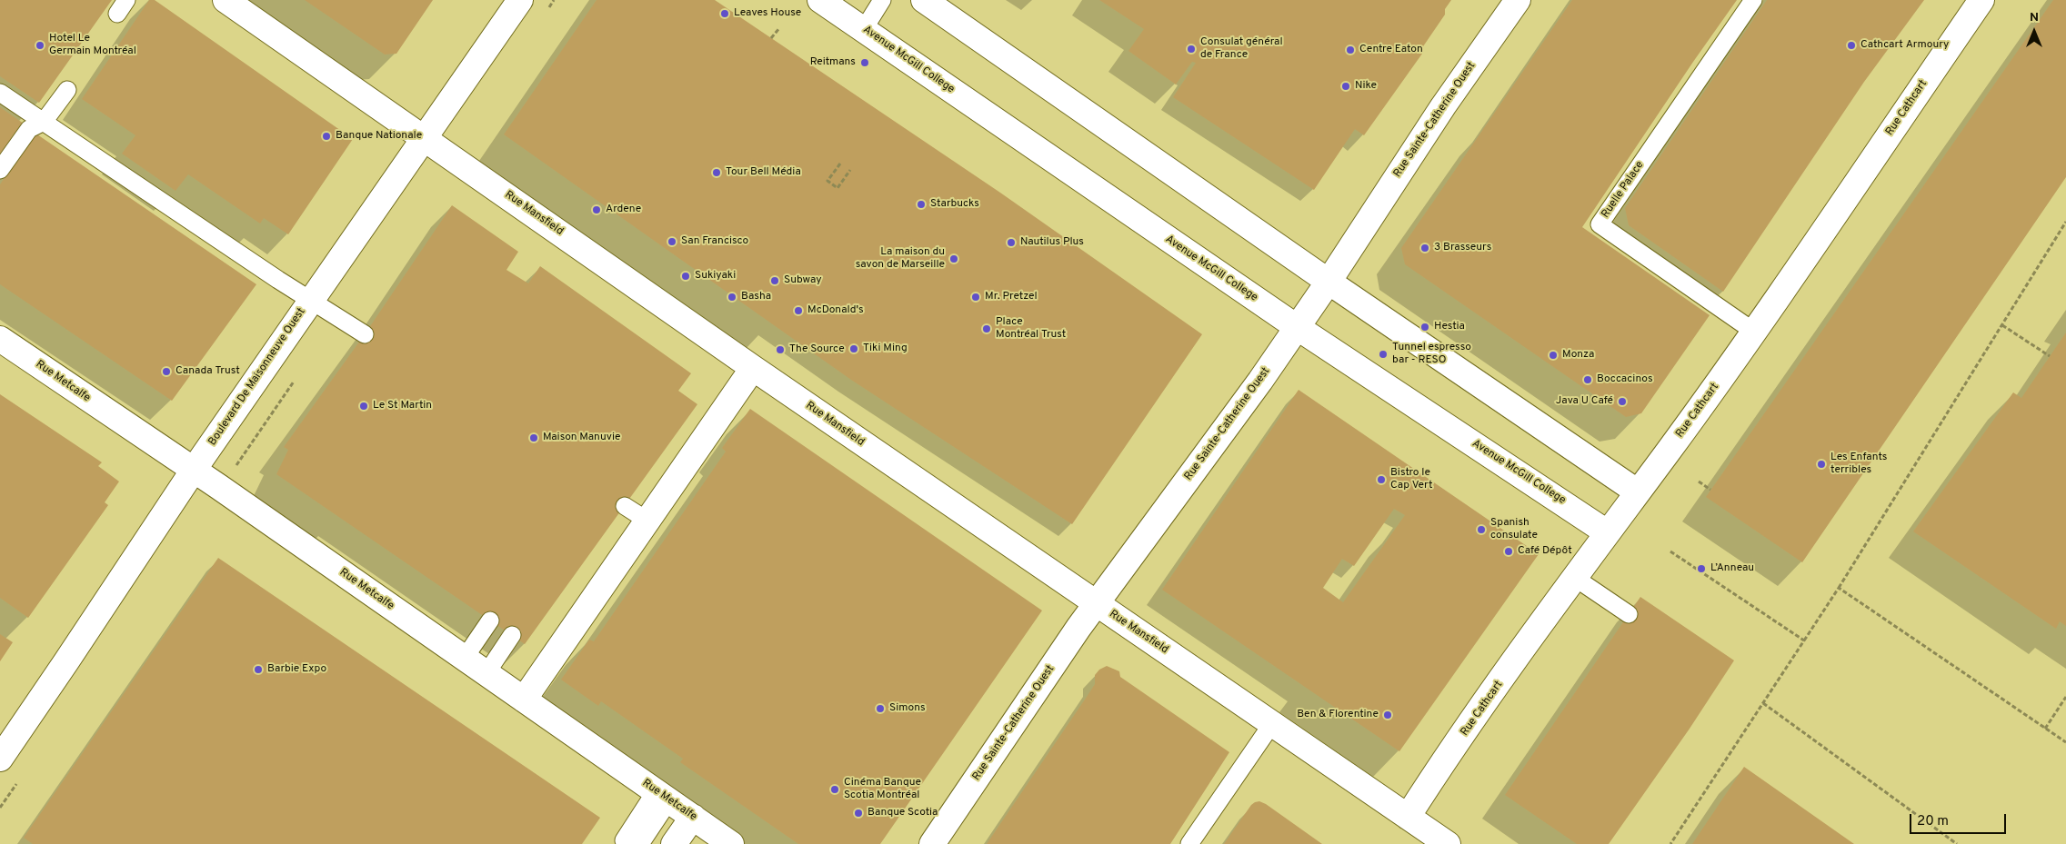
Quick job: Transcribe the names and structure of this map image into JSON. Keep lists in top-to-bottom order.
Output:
{
  "streets": {
    "street": [
      "Avenue McGill College",
      "Rue Cathcart",
      "Rue Sainte-Catherine Ouest",
      "Rue Mansfield",
      "Boulevard De Maisonneuve Ouest",
      "Rue Metcalfe"
    ],
    "lane": ["Ruelle Palace"]
  },
  "crossings": [
    ["Avenue McGill College", "Rue Cathcart"],
    ["Avenue McGill College", "Rue Sainte-Catherine Ouest"],
    ["Rue Cathcart", "Ruelle Palace"],
    ["Rue Cathcart", "Rue Mansfield"],
    ["Rue Sainte-Catherine Ouest", "Rue Mansfield"],
    ["Rue Mansfield", "Boulevard De Maisonneuve Ouest"],
    ["Boulevard De Maisonneuve Ouest", "Rue Metcalfe"]
  ],
  "places": [
    "Leaves House",
    "Hotel Le Germain Montréal",
    "Cathcart Armoury",
    "Consulat général de France",
    "Centre Eaton",
    "Reitmans",
    "Nike",
    "Banque Nationale",
    "Tour Bell Média",
    "Starbucks",
    "Ardene",
    "San Francisco",
    "Nautilus Plus",
    "3 Brasseurs",
    "La maison du savon de Marseille",
    "Sukiyaki",
    "Subway",
    "Basha",
    "Mr. Pretzel",
    "McDonald's",
    "Hestia",
    "Place Montréal Trust",
    "Tiki Ming",
    "The Source",
    "Tunnel espresso bar - RESO",
    "Monza",
    "Canada Trust",
    "Boccacinos",
    "Java U Café",
    "Le St Martin",
    "Maison Manuvie",
    "Les Enfants terribles",
    "Bistro le Cap Vert",
    "Spanish consulate",
    "Café Dépôt",
    "L’Anneau",
    "Barbie Expo",
    "Simons",
    "Ben & Florentine",
    "Cinéma Banque Scotia Montréal",
    "Banque Scotia"
  ],
  "scale_bar": "20 m",
  "north": "top"
}
